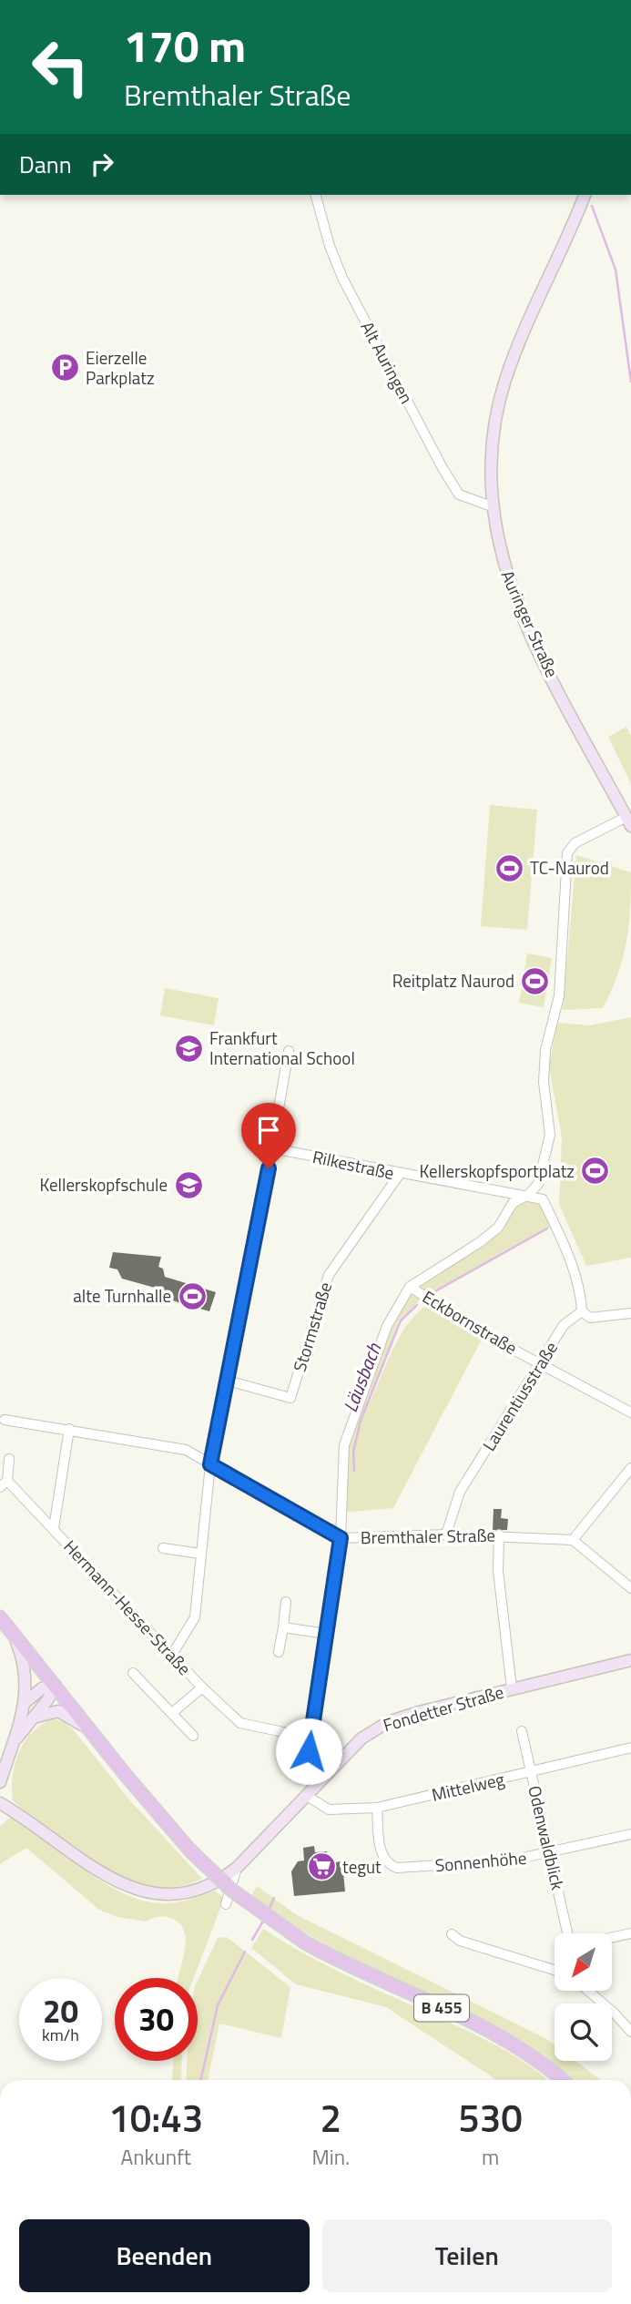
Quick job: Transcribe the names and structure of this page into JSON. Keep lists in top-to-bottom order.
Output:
{
  "streets": {
    "main road": ["B 455"],
    "street": [
      "Alt Auringen",
      "Auringer Straße",
      "Rilkestraße",
      "Eckbornstraße",
      "Stormstraße",
      "Laurentiusstraße",
      "Bremthaler Straße",
      "Hermann-Hesse-Straße",
      "Fondetter Straße",
      "Mittelweg",
      "Odenwaldblick",
      "Sonnenhöhe"
    ]
  },
  "crossings": [
    ["Alt Auringen", "Auringer Straße"],
    ["Rilkestraße", "Stormstraße"],
    ["Eckbornstraße", "Laurentiusstraße"],
    ["Laurentiusstraße", "Bremthaler Straße"],
    ["Bremthaler Straße", "Hermann-Hesse-Straße"],
    ["Fondetter Straße", "Mittelweg"],
    ["Mittelweg", "Odenwaldblick"],
    ["Mittelweg", "Sonnenhöhe"],
    ["Odenwaldblick", "Sonnenhöhe"]
  ],
  "water": ["Läusbach"],
  "places": {
    "parking": ["Eierzelle Parkplatz"],
    "sports": [
      "TC-Naurod",
      "Reitplatz Naurod",
      "Kellerskopfsportplatz",
      "alte Turnhalle"
    ],
    "school or university": ["Frankfurt International School", "Kellerskopfschule"],
    "supermarket": ["tegut"]
  },
  "north": "bottom left",
  "page": {
    "turn": ["170 m", "Bremthaler Straße"],
    "then": "Dann",
    "speed": "20 km/h",
    "limit": "30",
    "eta": [
      "10:43",
      "Ankunft",
      "2",
      "Min.",
      "530",
      "m"
    ],
    "buttons": ["Beenden", "Teilen"]
  }
}
